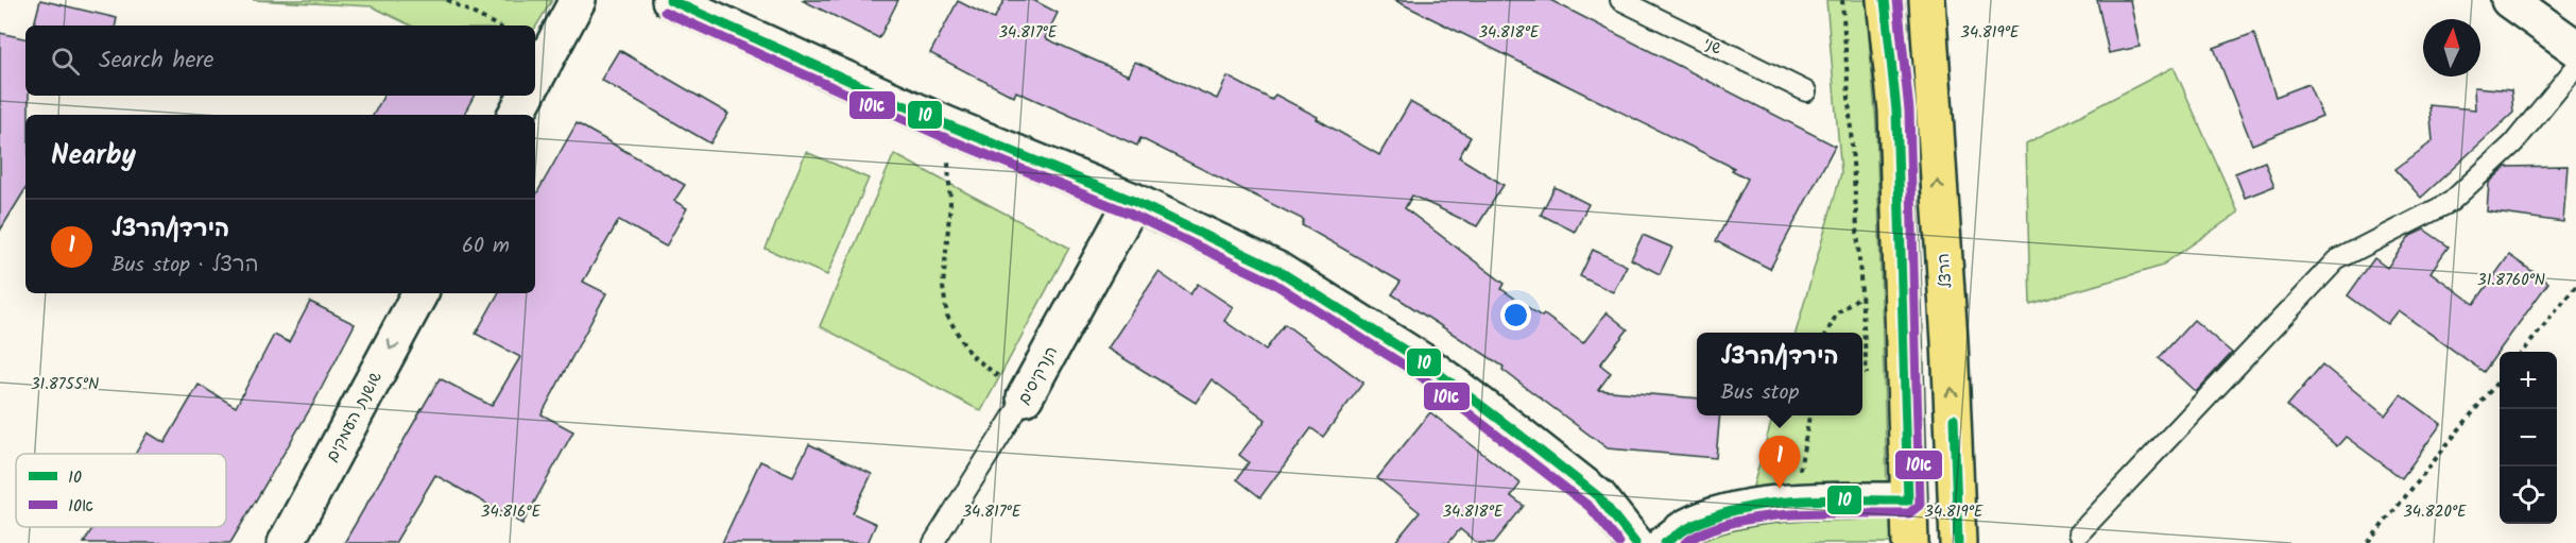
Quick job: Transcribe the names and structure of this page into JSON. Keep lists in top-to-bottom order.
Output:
{
  "streets": {
    "main road": ["הרצל"],
    "street": ["הנרקיסים", "שושנת העמקים"],
    "lane": ["שני"]
  },
  "one_way": ["שושנת העמקים"],
  "lines": ["transit line 10", "transit line 10א"],
  "legend": ["10", "10א"],
  "north": "top",
  "page": {
    "search": "Search here",
    "heading": "Nearby",
    "list": [
      {
        "mark": "1",
        "name": "הירדן/הרצל",
        "note": "Bus stop · הרצל",
        "value": "60 m"
      }
    ],
    "popup": ["הירדן/הרצל", "Bus stop"],
    "map_buttons": ["+", "−"],
    "pins": "1"
  },
  "coordinates": [
    "34.817°E",
    "34.818°E",
    "34.819°E",
    "31.8760°N",
    "31.8755°N",
    "34.816°E",
    "34.820°E"
  ]
}
